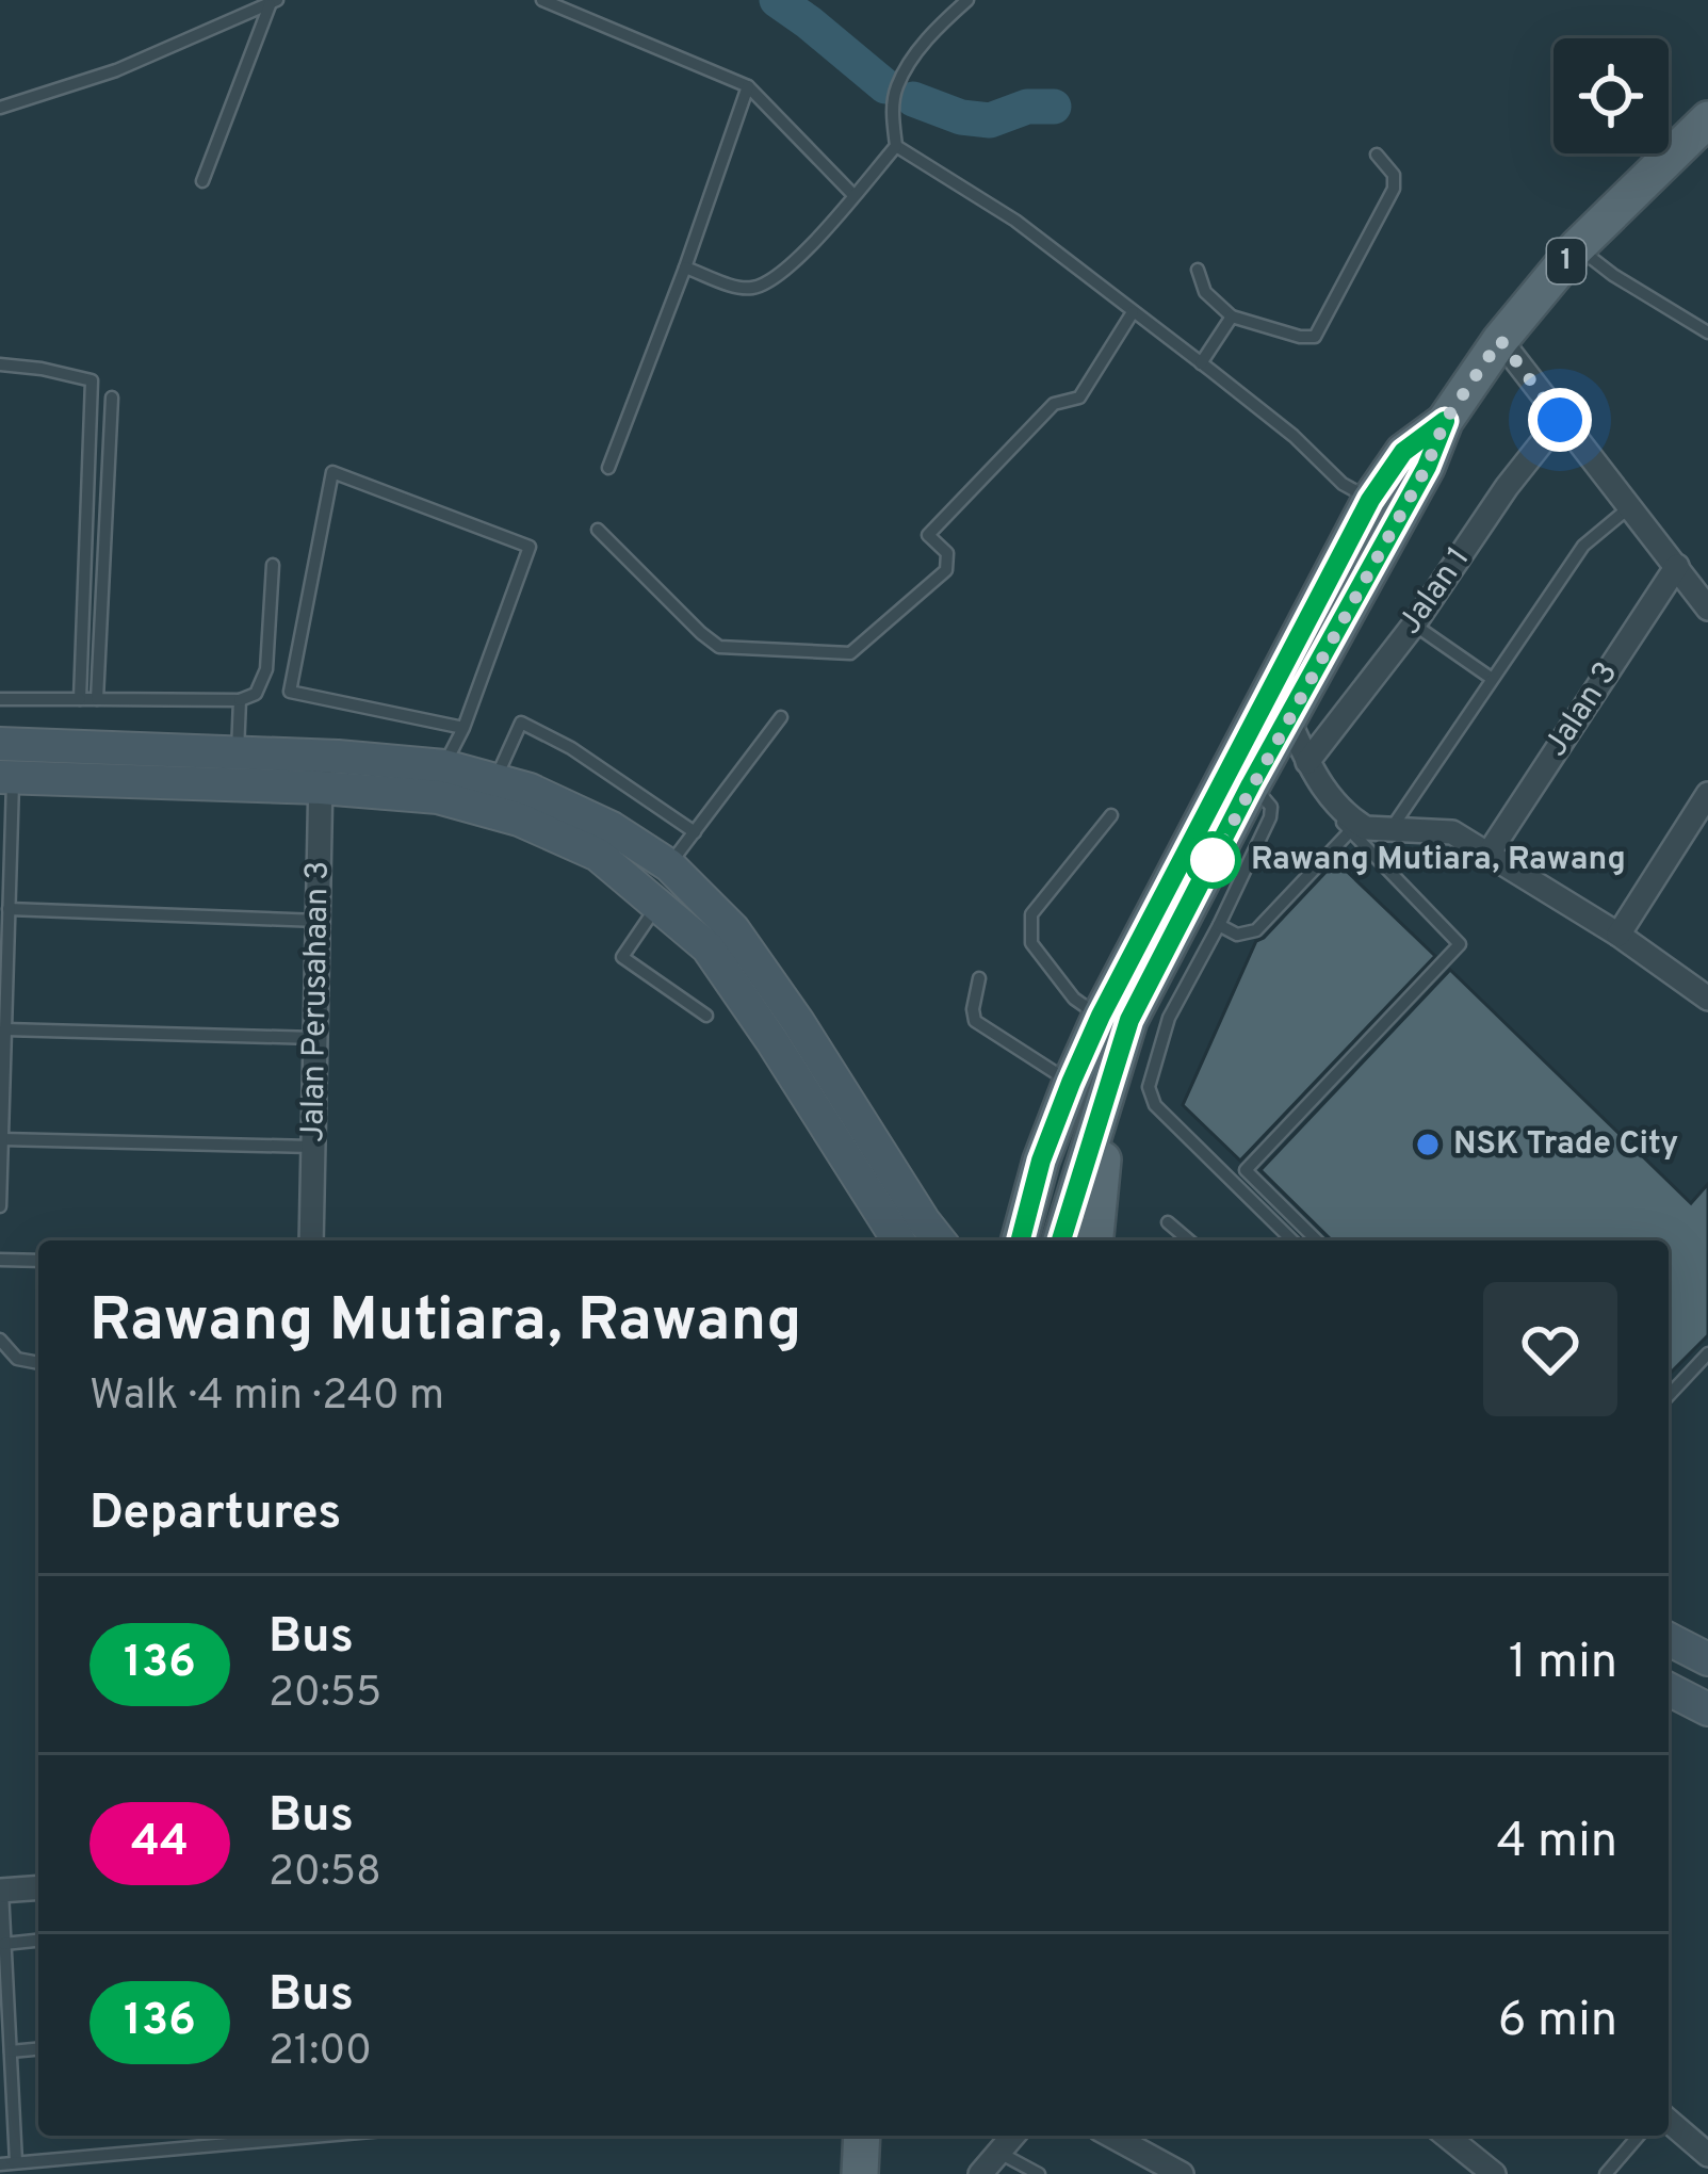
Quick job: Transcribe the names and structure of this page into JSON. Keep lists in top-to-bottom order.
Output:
{
  "streets": {
    "main road": ["1"],
    "street": ["Jalan 1", "Jalan 3", "Jalan Perusahaan 3"]
  },
  "places": ["Rawang Mutiara, Rawang", "NSK Trade City"],
  "lines": ["bus line 136"],
  "page": {
    "heading": [
      ["Rawang Mutiara, Rawang", "Walk · 4 min · 240 m"],
      "Departures"
    ],
    "list": [
      {
        "mark": "136",
        "name": "Bus",
        "note": "20:55",
        "value": "1 min"
      },
      {
        "mark": "44",
        "name": "Bus",
        "note": "20:58",
        "value": "4 min"
      },
      {
        "mark": "136",
        "name": "Bus",
        "note": "21:00",
        "value": "6 min"
      }
    ]
  }
}
